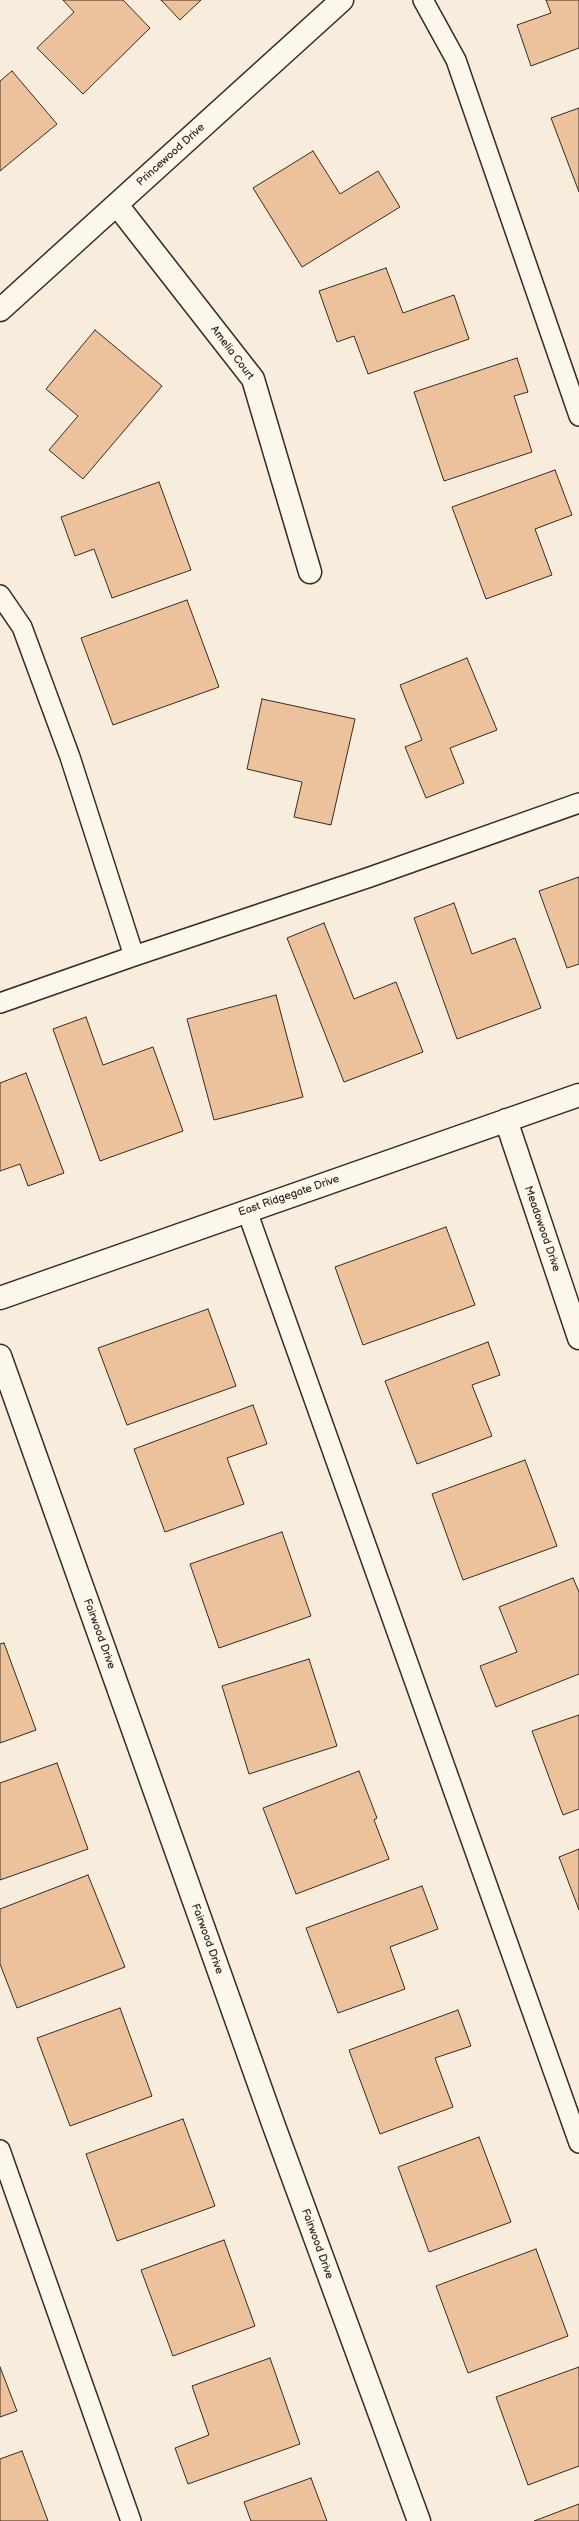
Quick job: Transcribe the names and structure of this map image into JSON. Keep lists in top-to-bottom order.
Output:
{
  "streets": {
    "street": [
      "Princewood Drive",
      "Amelia Court",
      "East Ridgegate Drive",
      "Meadowood Drive",
      "Fairwood Drive"
    ]
  },
  "crossings": [
    ["Princewood Drive", "Amelia Court"],
    ["East Ridgegate Drive", "Meadowood Drive"]
  ]
}
